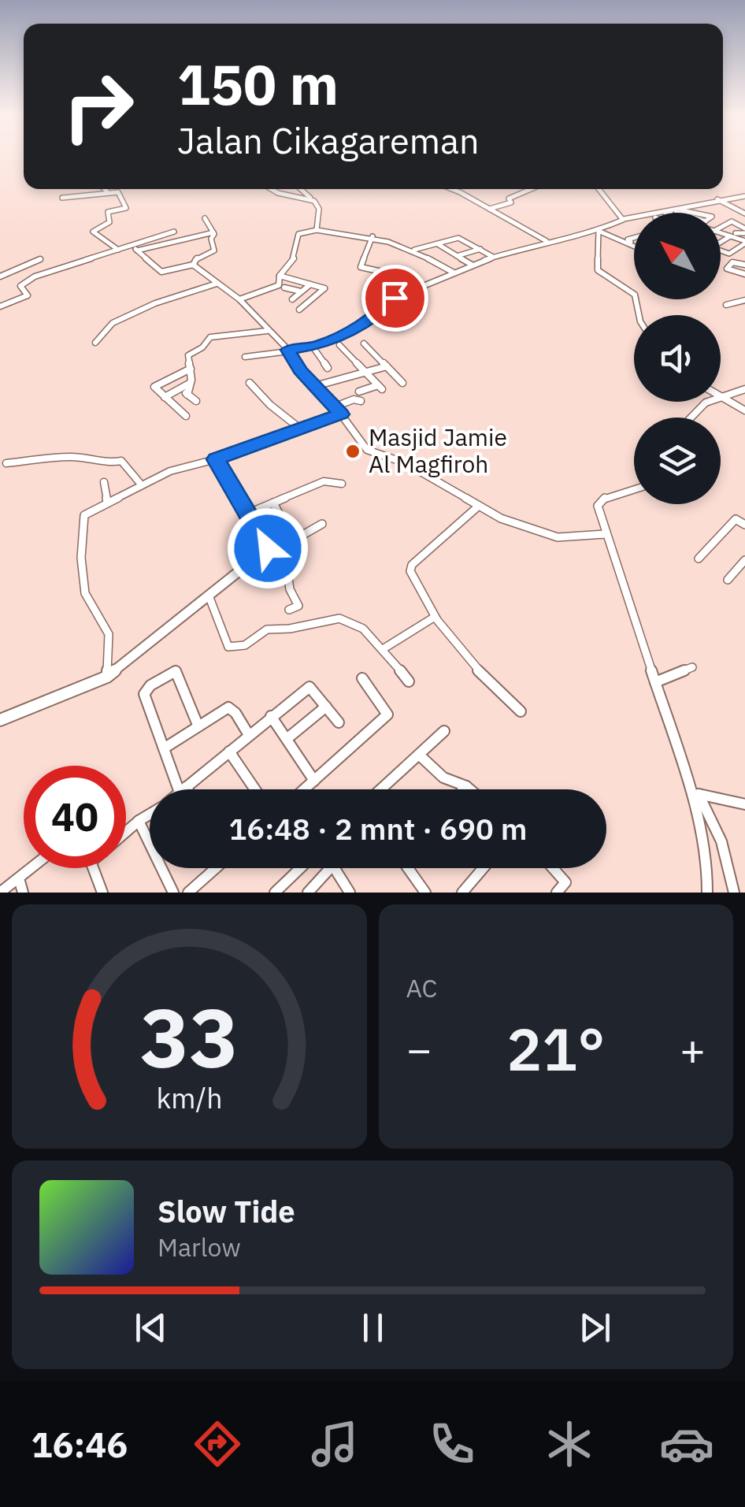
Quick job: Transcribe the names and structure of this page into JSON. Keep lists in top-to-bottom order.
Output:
{
  "places": ["Masjid Jamie Al Magfiroh"],
  "north": "top left",
  "page": {
    "turn": ["150 m", "Jalan Cikagareman"],
    "limit": "40",
    "trip": "16:48 · 2 mnt · 690 m",
    "tile": "AC",
    "heat": ["−", "21°", "+"],
    "song": ["Slow Tide", "Marlow"],
    "tabs": "16:46",
    "gauge": ["33", "km/h"]
  }
}
